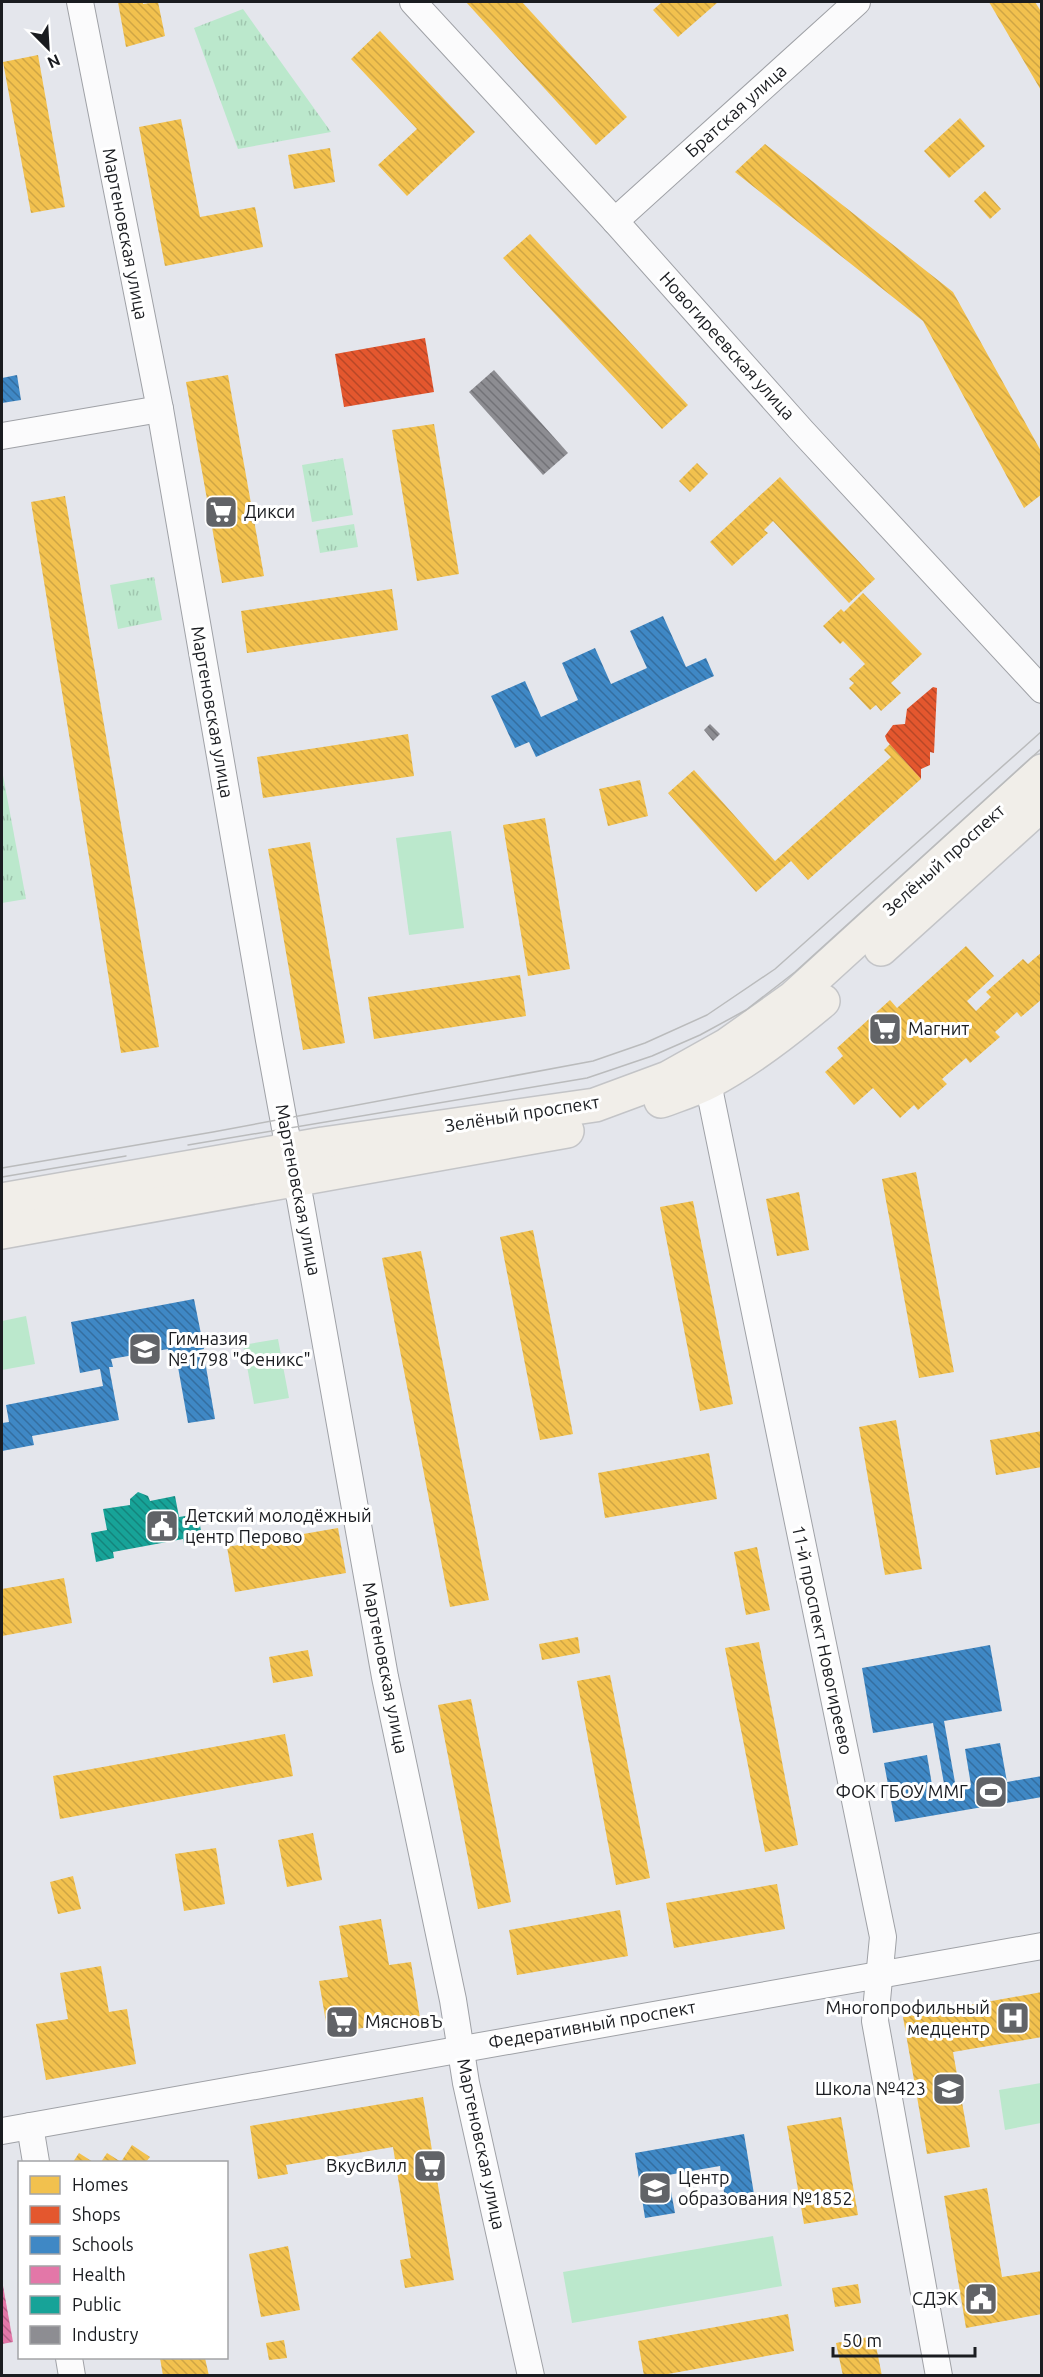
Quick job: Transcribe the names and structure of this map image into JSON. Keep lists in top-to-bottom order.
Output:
{
  "streets": {
    "main road": ["Зелёный проспект"],
    "street": [
      "Братская улица",
      "Мартеновская улица",
      "Новогиреевская улица",
      "11-й проспект Новогиреево",
      "Федеративный проспект"
    ]
  },
  "crossings": [
    ["Братская улица", "Новогиреевская улица"],
    ["Мартеновская улица", "Зелёный проспект"],
    ["Мартеновская улица", "Федеративный проспект"],
    ["Зелёный проспект", "11-й проспект Новогиреево"],
    ["11-й проспект Новогиреево", "Федеративный проспект"]
  ],
  "places": {
    "supermarket": [
      "Дикси",
      "Магнит",
      "МясновЪ",
      "ВкусВилл"
    ],
    "school or university": ["Гимназия №1798 \"Феникс\"", "Школа №423", "Центр образования №1852"],
    "public building": ["Детский молодёжный центр Перово", "СДЭК"],
    "sports": ["ФОК ГБОУ ММГ"],
    "hospital": ["Многопрофильный медцентр"]
  },
  "legend": [
    "Homes",
    "Shops",
    "Schools",
    "Health",
    "Public",
    "Industry"
  ],
  "scale_bar": "50 m",
  "north": "bottom right"
}
